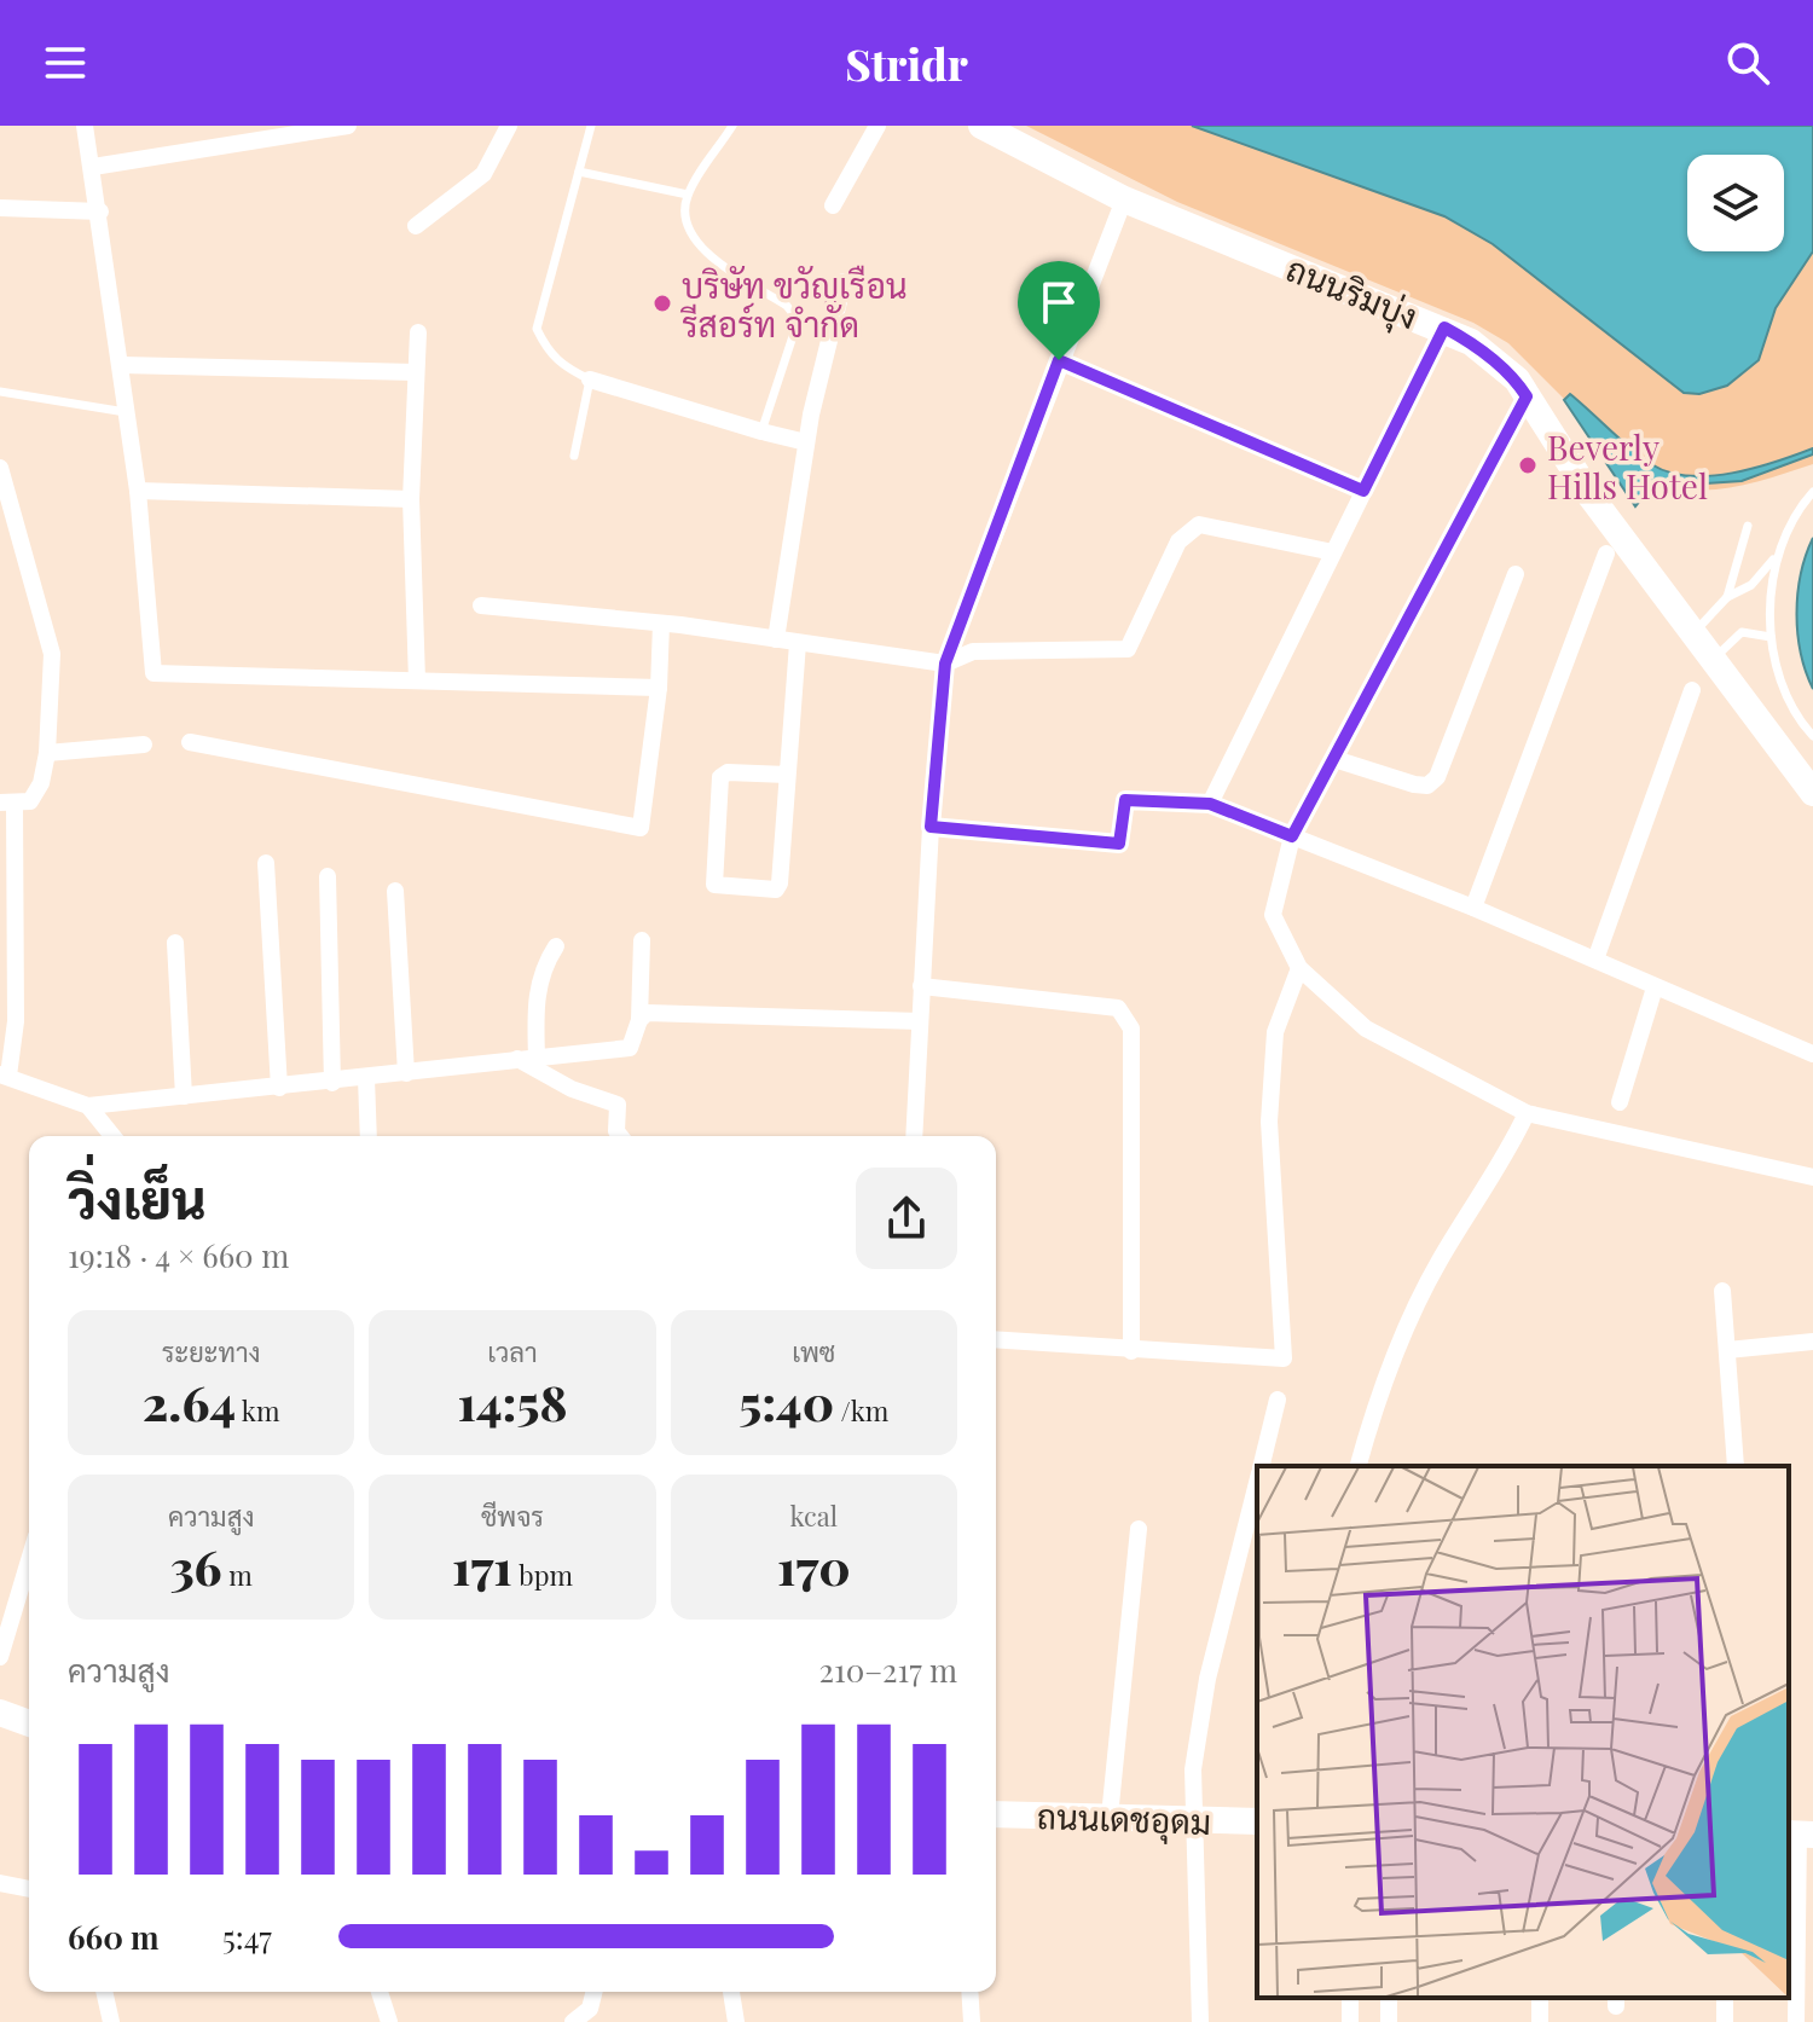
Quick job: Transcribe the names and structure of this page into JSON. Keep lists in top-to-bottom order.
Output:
{
  "streets": {
    "main road": ["ถนนริมบุ่ง", "ถนนเดชอุดม"]
  },
  "places": ["บริษัท ขวัญเรือน รีสอร์ท จำกัด", "Beverly Hills Hotel"],
  "page": {
    "header": "Stridr",
    "heading": ["วิ่งเย็น", "19:18 · 4 × 660 m"],
    "stats": [
      ["ระยะทาง", "2.64 km"],
      ["เวลา", "14:58"],
      ["เพซ", "5:40 /km"],
      ["ความสูง", "36 m"],
      ["ชีพจร", "171 bpm"],
      ["kcal", "170"]
    ],
    "chart": ["ความสูง", "210–217 m"],
    "list": [
      {
        "name": "660 m",
        "note": "5:47"
      }
    ]
  }
}
